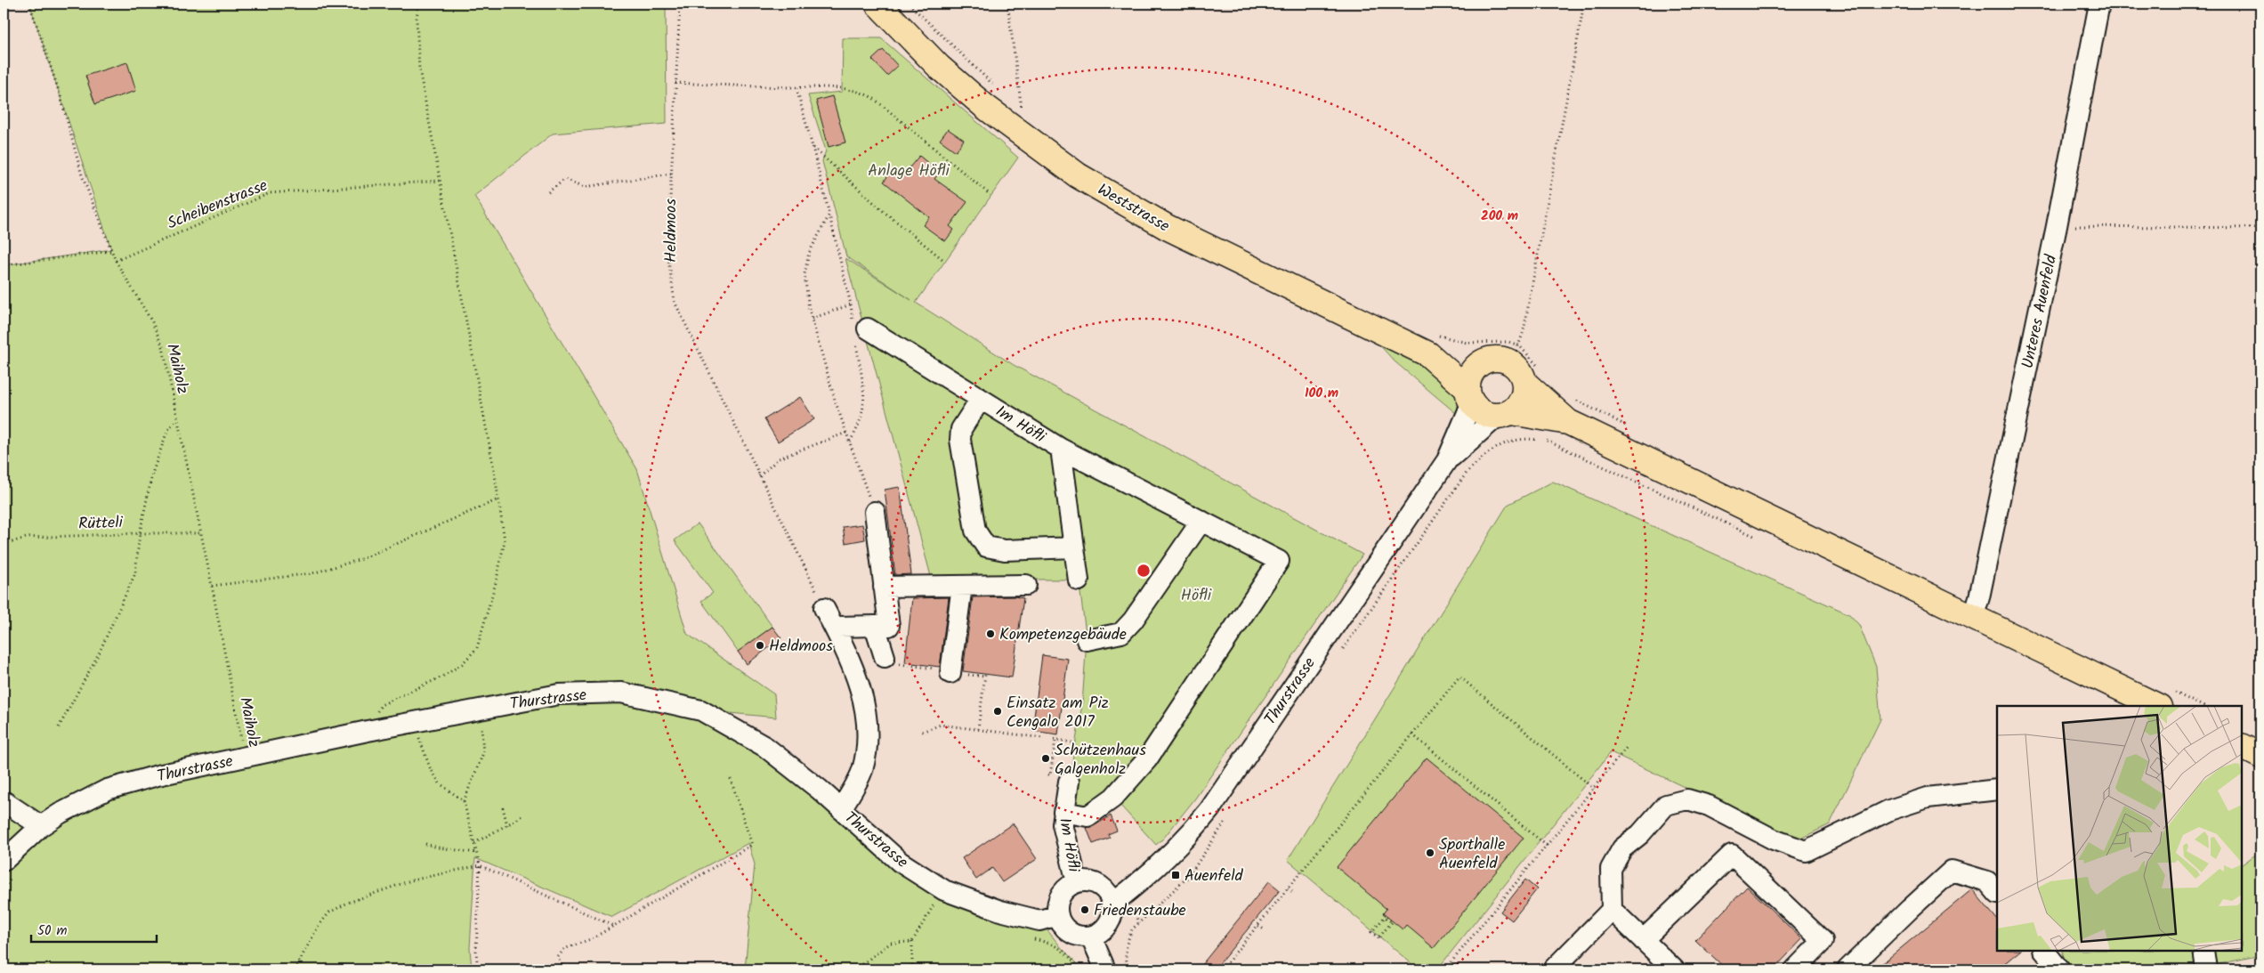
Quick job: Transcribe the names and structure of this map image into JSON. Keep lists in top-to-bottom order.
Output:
{
  "streets": {
    "main road": ["Weststrasse"],
    "street": ["Unteres Auenfeld", "Im Höfli", "Thurstrasse"],
    "path": [
      "Scheibenstrasse",
      "Heldmoos",
      "Maiholz",
      "Rütteli"
    ]
  },
  "crossings": [
    ["Scheibenstrasse", "Maiholz"],
    ["Weststrasse", "Thurstrasse"],
    ["Maiholz", "Rütteli"],
    ["Maiholz", "Thurstrasse"],
    ["Im Höfli", "Thurstrasse"]
  ],
  "parks": ["Anlage Höfli", "Höfli"],
  "places": {
    "other": [
      "Kompetenzgebäude",
      "Heldmoos",
      "Einsatz am Piz Cengalo 2017",
      "Schützenhaus Galgenholz",
      "Sporthalle Auenfeld",
      "Friedenstaube"
    ],
    "transit": ["Auenfeld"]
  },
  "scale_bar": "50 m",
  "rings": ["200 m", "100 m"]
}
